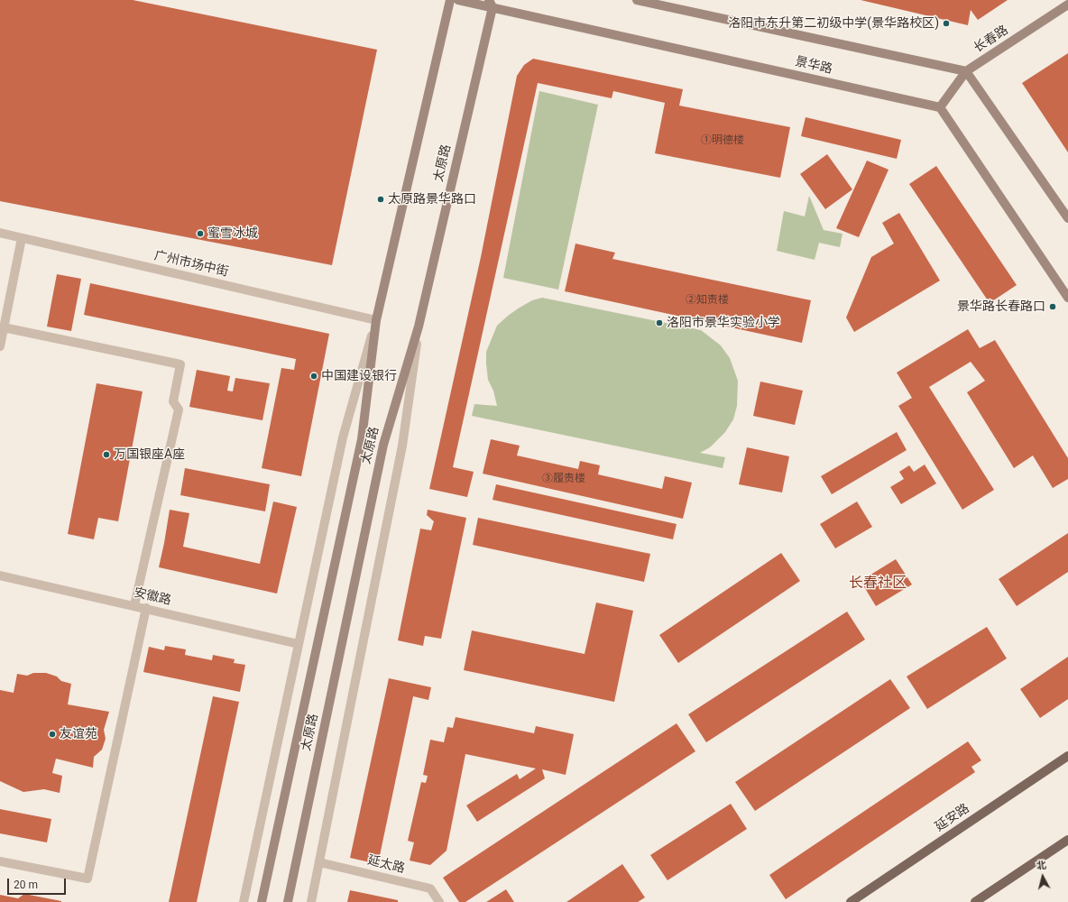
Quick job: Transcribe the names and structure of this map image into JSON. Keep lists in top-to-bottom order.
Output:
{
  "streets": {
    "main road": [
      "长春路",
      "景华路",
      "太原路",
      "延安路"
    ],
    "street": ["广州市场中街", "安徽路", "延太路"]
  },
  "crossings": [
    ["长春路", "景华路"],
    ["景华路", "太原路"],
    ["太原路", "广州市场中街"]
  ],
  "districts": ["长春社区"],
  "places": [
    "洛阳市东升第二初级中学(景华路校区)",
    "太原路景华路口",
    "蜜雪冰城",
    "景华路长春路口",
    "洛阳市景华实验小学",
    "中国建设银行",
    "万国银座A座",
    "友谊苑"
  ],
  "house_numbers": ["①明德楼", "②知责楼", "③履责楼"],
  "scale_bar": "20 m",
  "north": "top"
}
